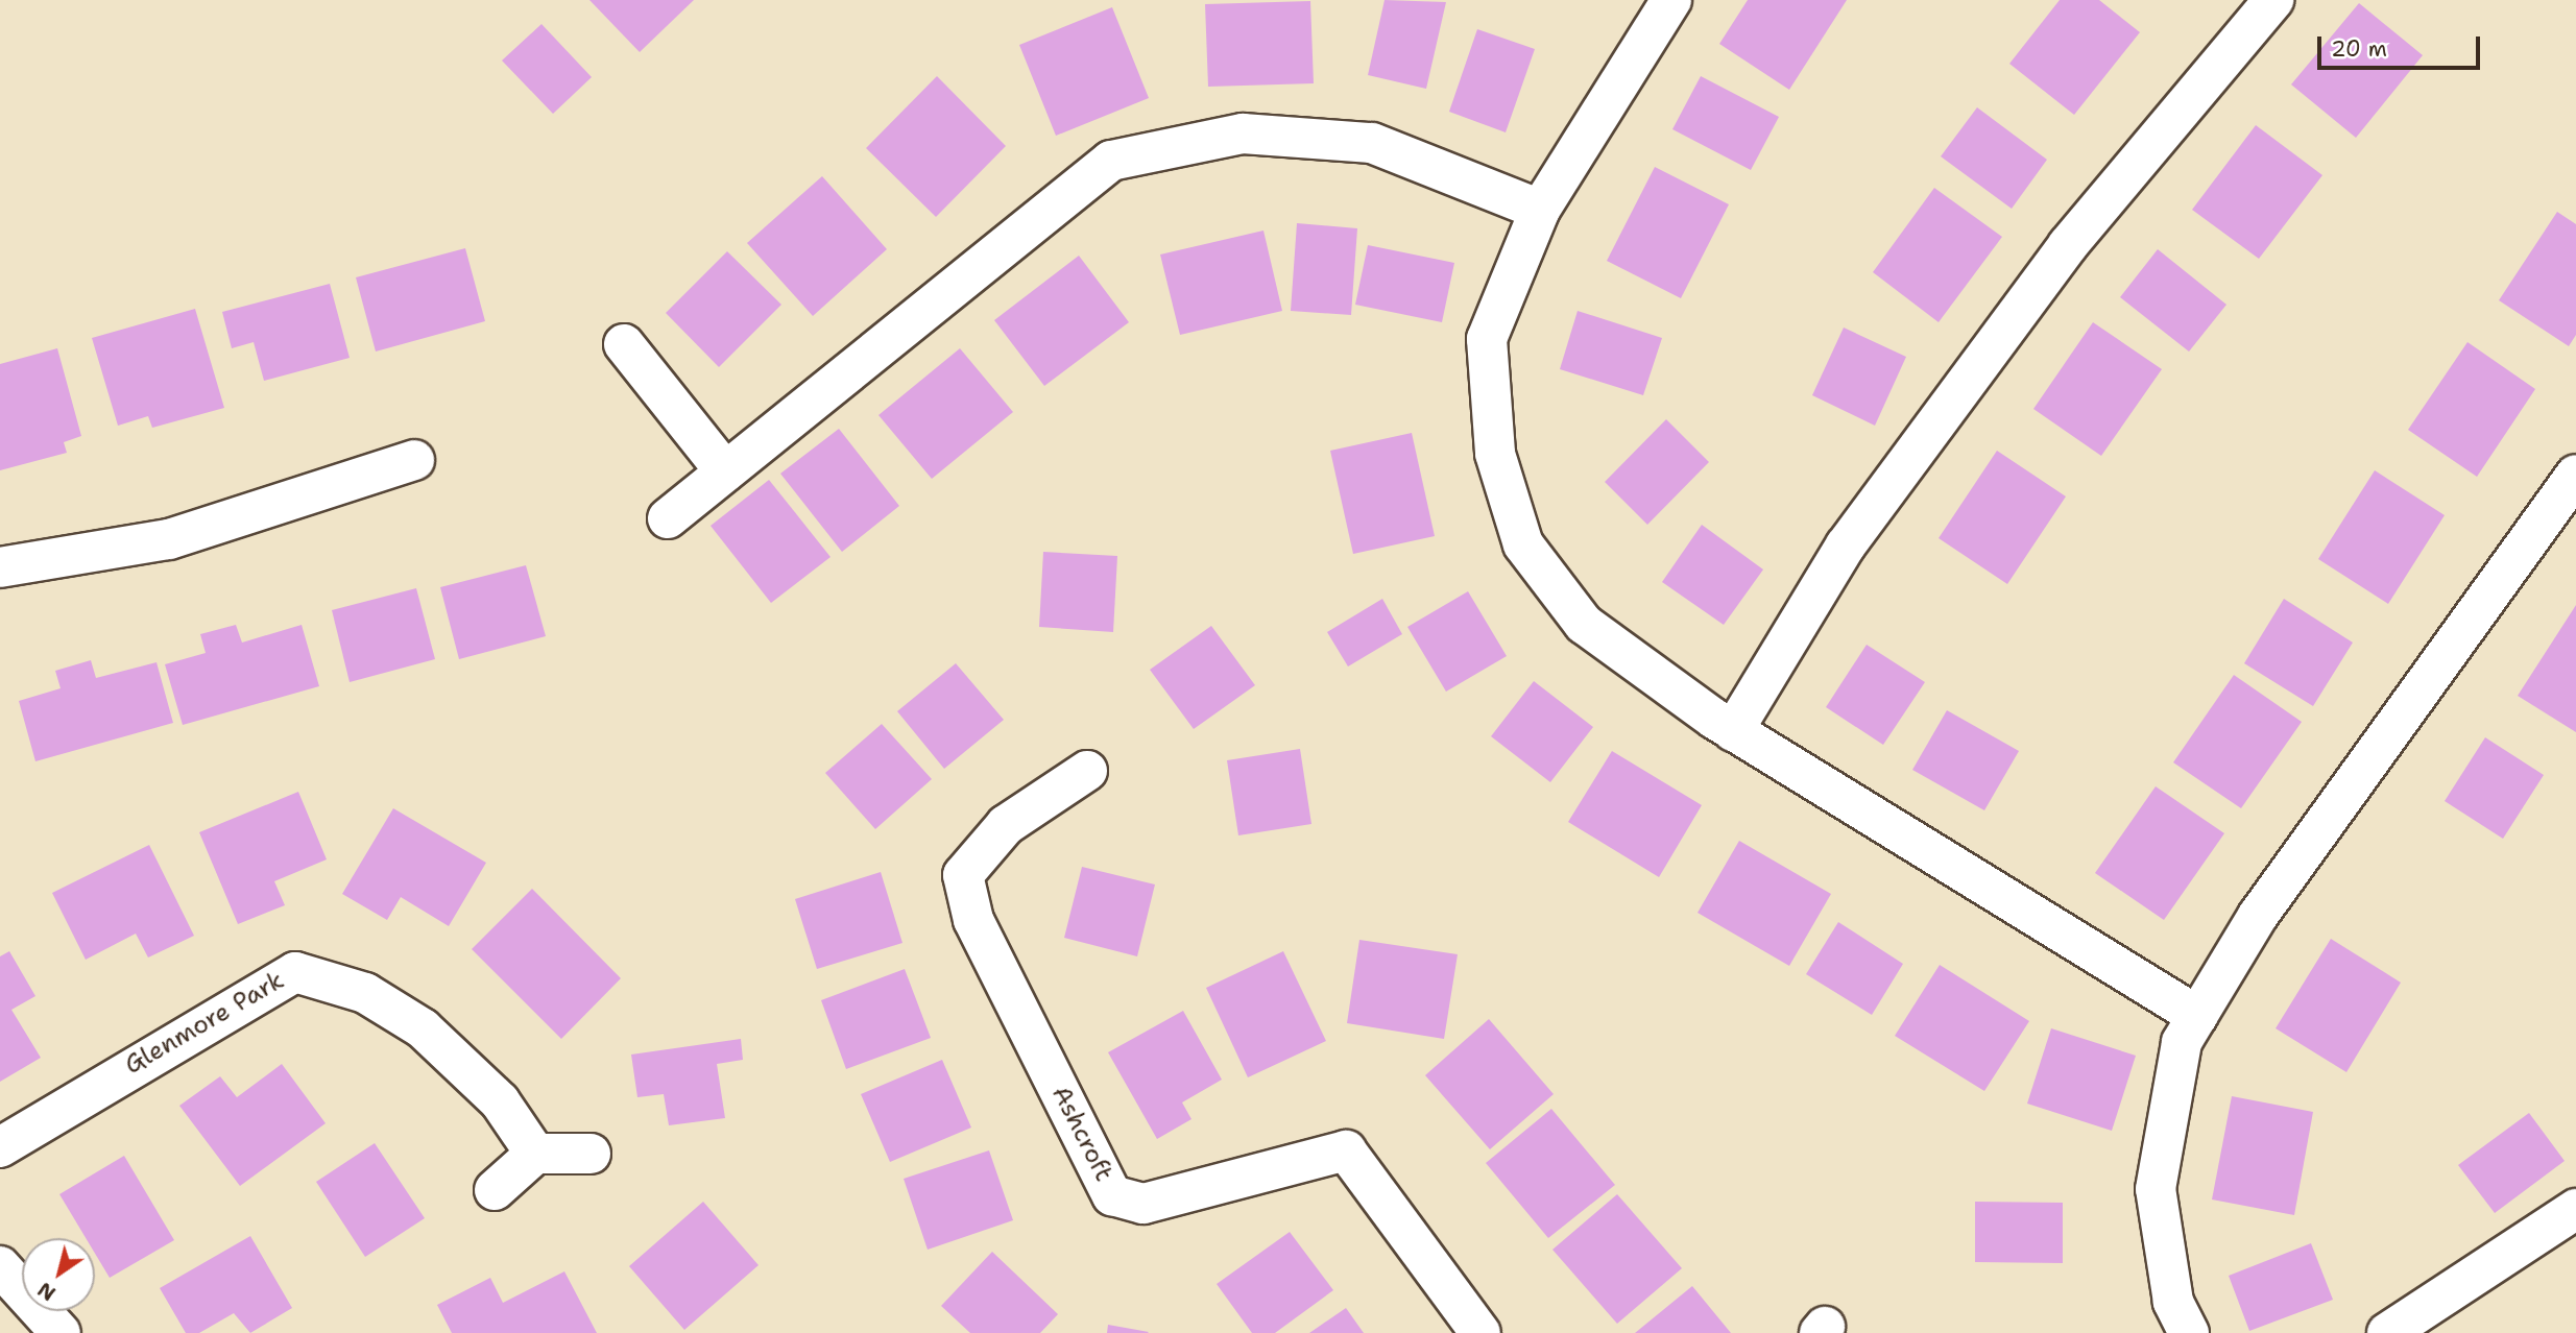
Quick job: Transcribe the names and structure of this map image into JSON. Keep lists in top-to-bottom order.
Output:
{
  "streets": {
    "street": ["Glenmore Park", "Ashcroft"]
  },
  "scale_bar": "20 m",
  "north": "bottom left"
}
